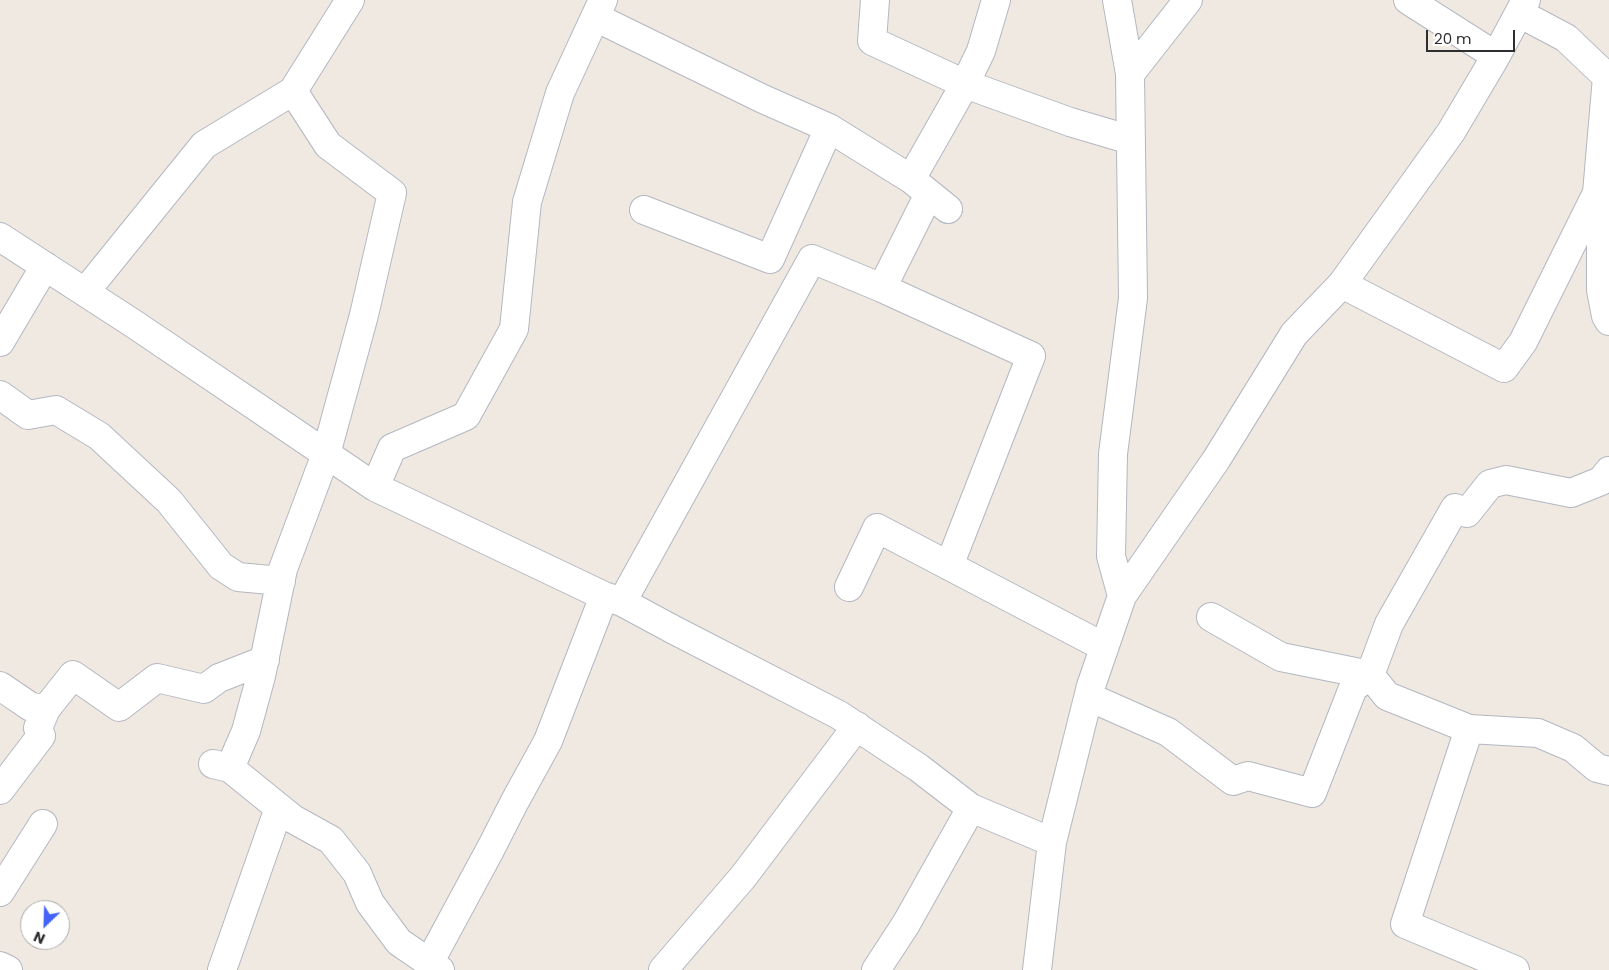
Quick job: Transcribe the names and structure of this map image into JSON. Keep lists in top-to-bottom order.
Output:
{
  "scale_bar": "20 m",
  "north": "bottom left"
}
